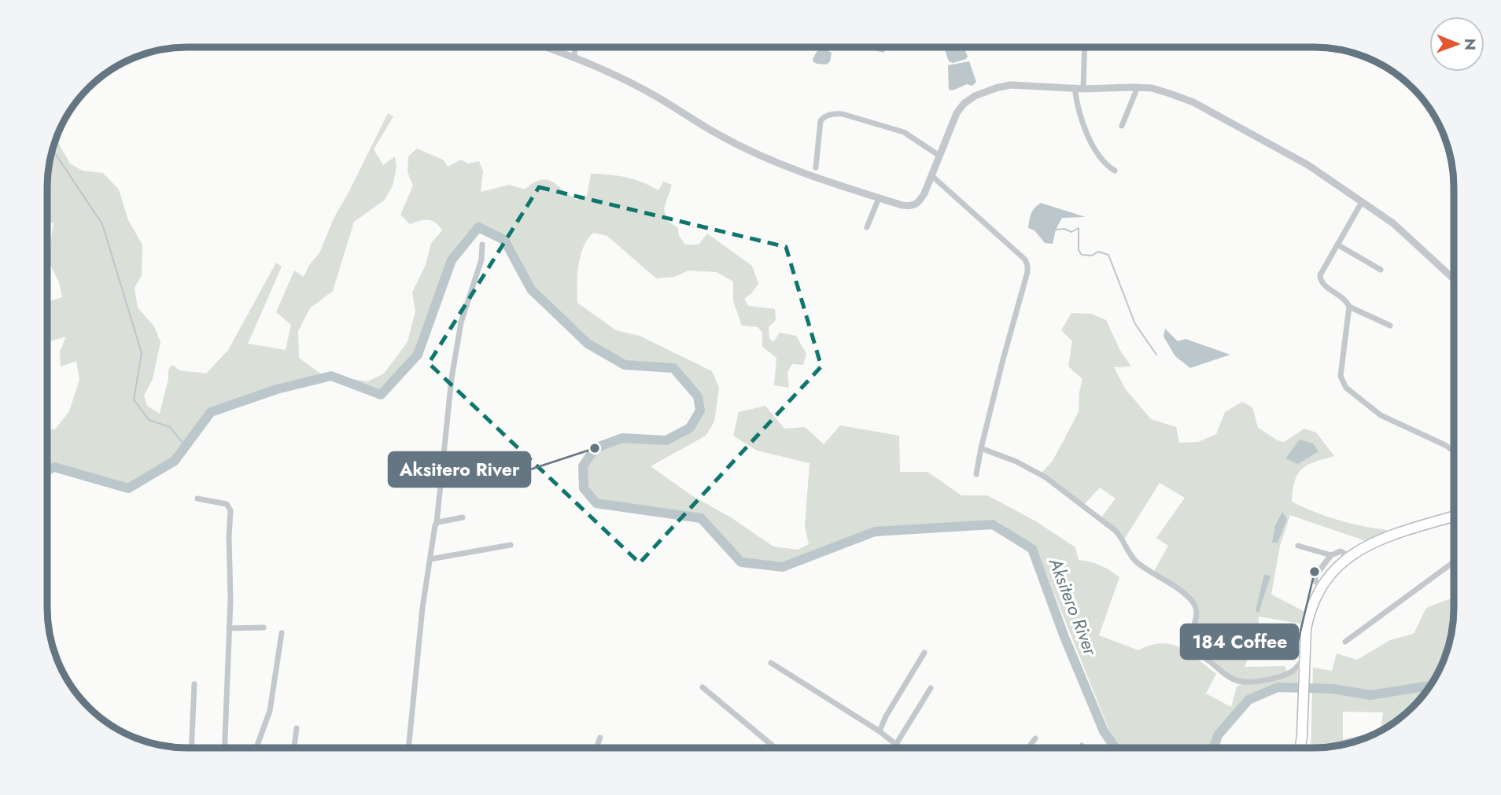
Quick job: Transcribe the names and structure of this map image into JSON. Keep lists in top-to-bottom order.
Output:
{
  "water": ["Aksitero River"],
  "places": ["Aksitero River", "184 Coffee"],
  "north": "right"
}
